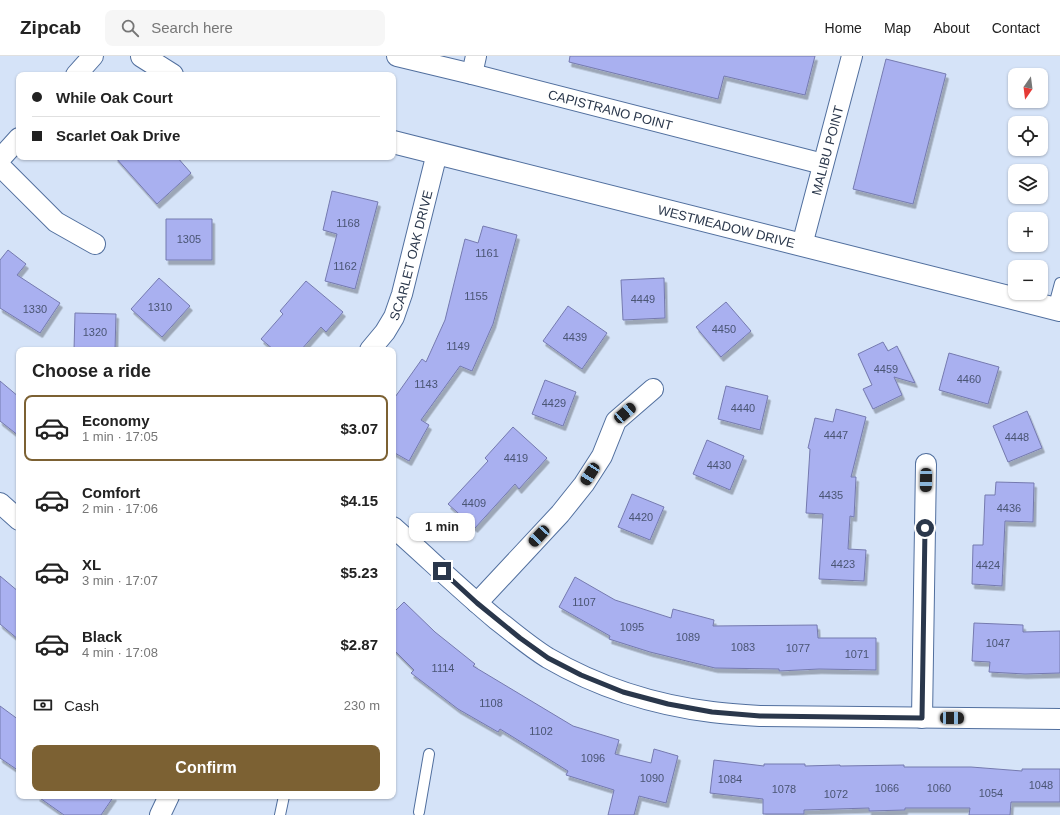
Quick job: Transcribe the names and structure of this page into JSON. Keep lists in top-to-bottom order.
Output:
{
  "streets": {
    "street": [
      "CAPISTRANO POINT",
      "MALIBU POINT",
      "WESTMEADOW DRIVE",
      "SCARLET OAK DRIVE"
    ]
  },
  "crossings": [
    ["CAPISTRANO POINT", "MALIBU POINT"],
    ["MALIBU POINT", "WESTMEADOW DRIVE"],
    ["WESTMEADOW DRIVE", "SCARLET OAK DRIVE"]
  ],
  "house_numbers": [
    "1168",
    "1305",
    "1161",
    "1162",
    "1155",
    "4449",
    "1310",
    "1330",
    "4450",
    "1320",
    "4439",
    "1149",
    "4459",
    "4460",
    "1143",
    "4429",
    "4440",
    "4447",
    "4448",
    "4419",
    "4430",
    "4435",
    "4409",
    "4436",
    "4420",
    "4423",
    "4424",
    "1107",
    "1095",
    "1089",
    "1047",
    "1083",
    "1077",
    "1071",
    "1114",
    "1108",
    "1102",
    "1096",
    "1090",
    "1084",
    "1048",
    "1066",
    "1060",
    "1078",
    "1054",
    "1072"
  ],
  "north": "bottom",
  "page": {
    "header": "Zipcab",
    "search": "Search here",
    "nav": [
      "Home",
      "Map",
      "About",
      "Contact"
    ],
    "map_buttons": ["+", "−"],
    "banner": ["While Oak Court", "Scarlet Oak Drive"],
    "heading": "Choose a ride",
    "list": [
      {
        "name": "Economy",
        "note": "1 min · 17:05",
        "value": "$3.07"
      },
      {
        "name": "Comfort",
        "note": "2 min · 17:06",
        "value": "$4.15"
      },
      {
        "name": "XL",
        "note": "3 min · 17:07",
        "value": "$5.23"
      },
      {
        "name": "Black",
        "note": "4 min · 17:08",
        "value": "$2.87"
      }
    ],
    "bubble": "1 min",
    "pay": ["Cash", "230 m"],
    "buttons": "Confirm"
  }
}
